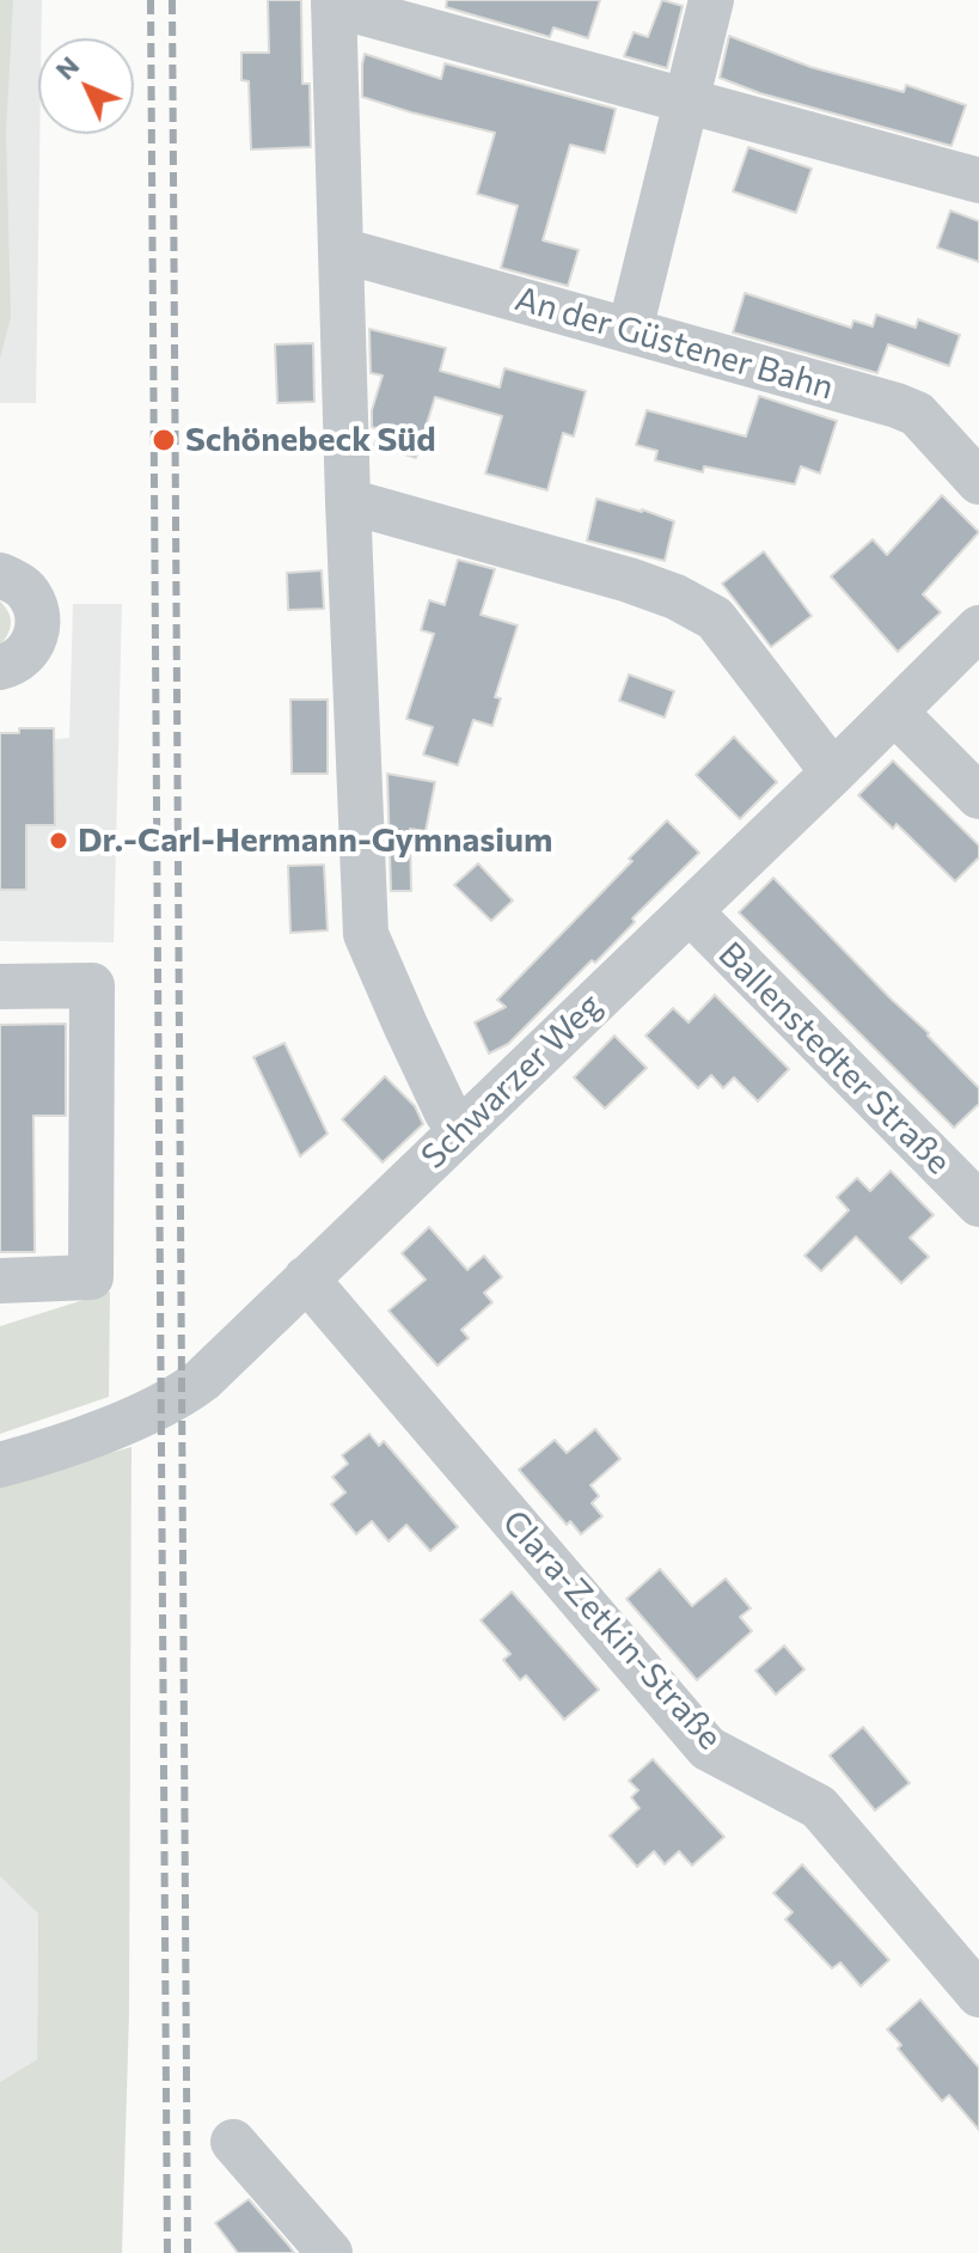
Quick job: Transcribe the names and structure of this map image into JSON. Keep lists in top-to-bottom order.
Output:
{
  "streets": {
    "street": [
      "An der Güstener Bahn",
      "Ballenstedter Straße",
      "Schwarzer Weg",
      "Clara-Zetkin-Straße"
    ]
  },
  "crossings": [
    ["Ballenstedter Straße", "Schwarzer Weg"],
    ["Schwarzer Weg", "Clara-Zetkin-Straße"]
  ],
  "places": ["Schönebeck Süd", "Dr.-Carl-Hermann-Gymnasium"],
  "north": "top left"
}
